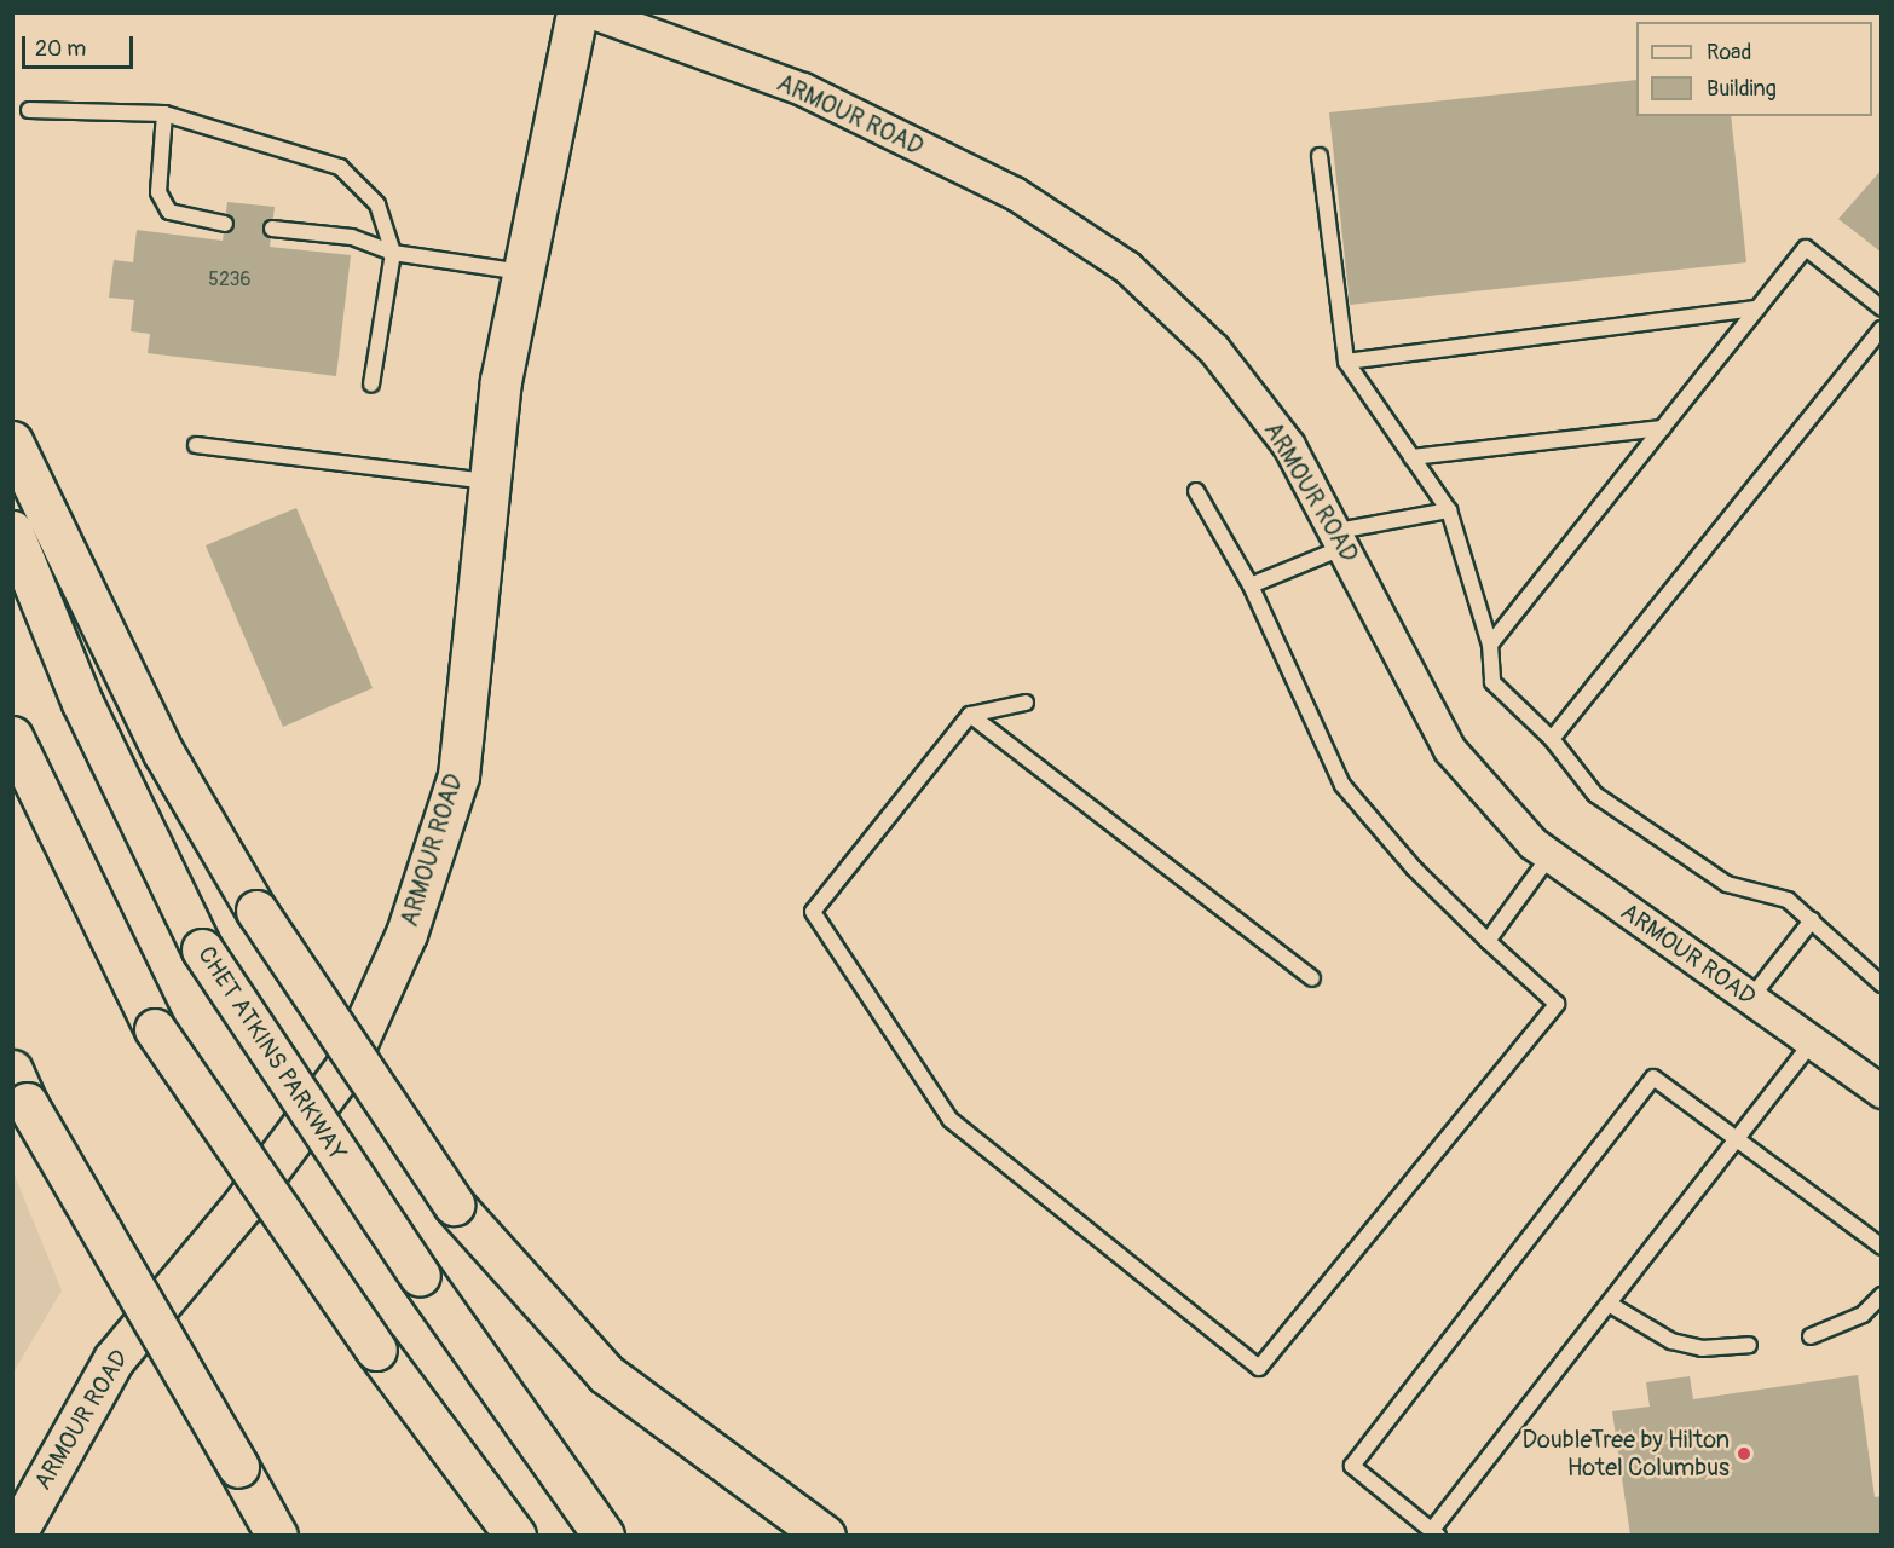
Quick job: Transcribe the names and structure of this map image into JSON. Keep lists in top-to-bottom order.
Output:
{
  "streets": {
    "main road": ["ARMOUR ROAD", "CHET ATKINS PARKWAY"]
  },
  "places": ["DoubleTree by Hilton Hotel Columbus"],
  "house_numbers": ["5236"],
  "legend": ["Road", "Building"],
  "scale_bar": "20 m"
}
